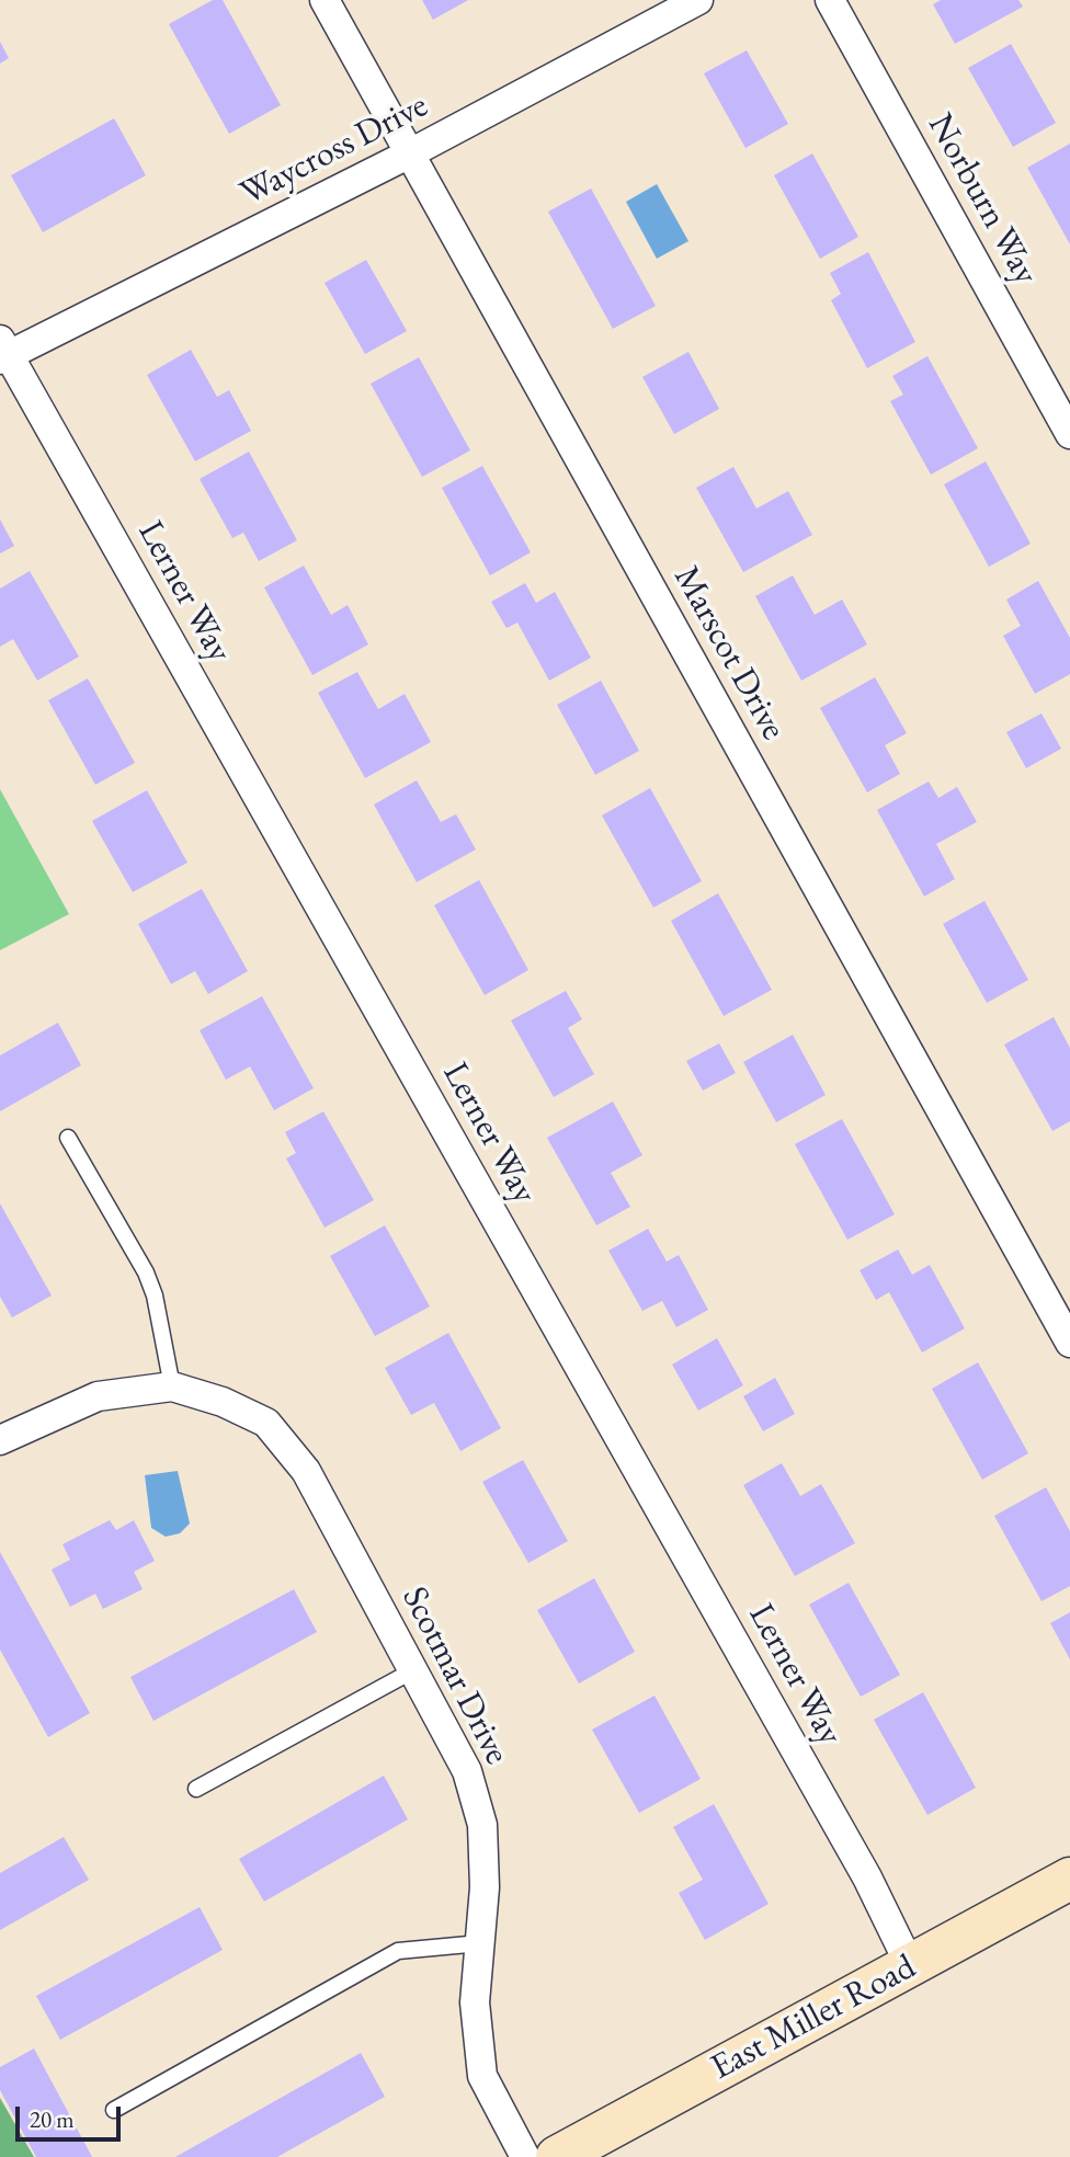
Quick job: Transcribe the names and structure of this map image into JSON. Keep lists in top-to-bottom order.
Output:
{
  "streets": {
    "street": [
      "Waycross Drive",
      "Norburn Way",
      "Lerner Way",
      "Marscot Drive",
      "Scotmar Drive",
      "East Miller Road"
    ]
  },
  "crossings": [
    ["Waycross Drive", "Lerner Way"],
    ["Waycross Drive", "Marscot Drive"],
    ["Lerner Way", "East Miller Road"]
  ],
  "scale_bar": "20 m"
}
